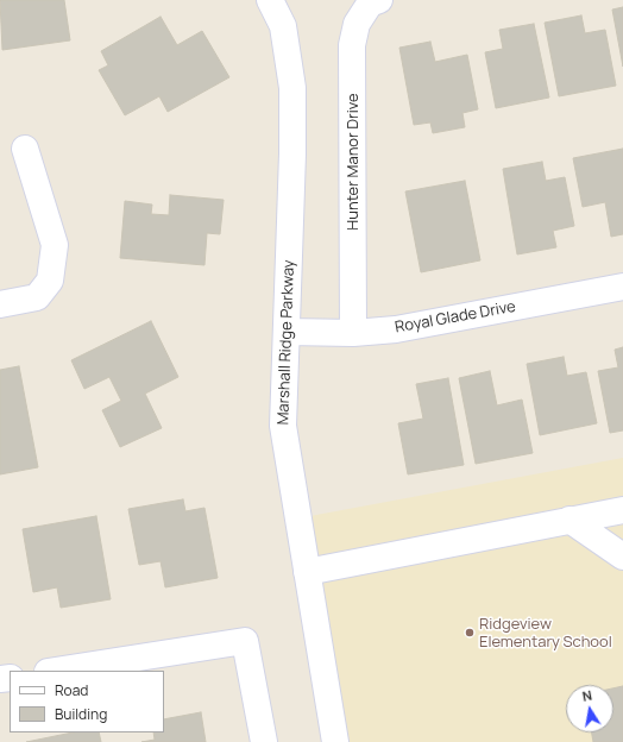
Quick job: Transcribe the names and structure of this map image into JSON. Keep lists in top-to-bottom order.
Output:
{
  "streets": {
    "street": ["Hunter Manor Drive", "Royal Glade Drive", "Marshall Ridge Parkway"]
  },
  "crossings": [
    ["Hunter Manor Drive", "Royal Glade Drive"],
    ["Royal Glade Drive", "Marshall Ridge Parkway"]
  ],
  "places": ["Ridgeview Elementary School"],
  "legend": ["Road", "Building"],
  "north": "top"
}
